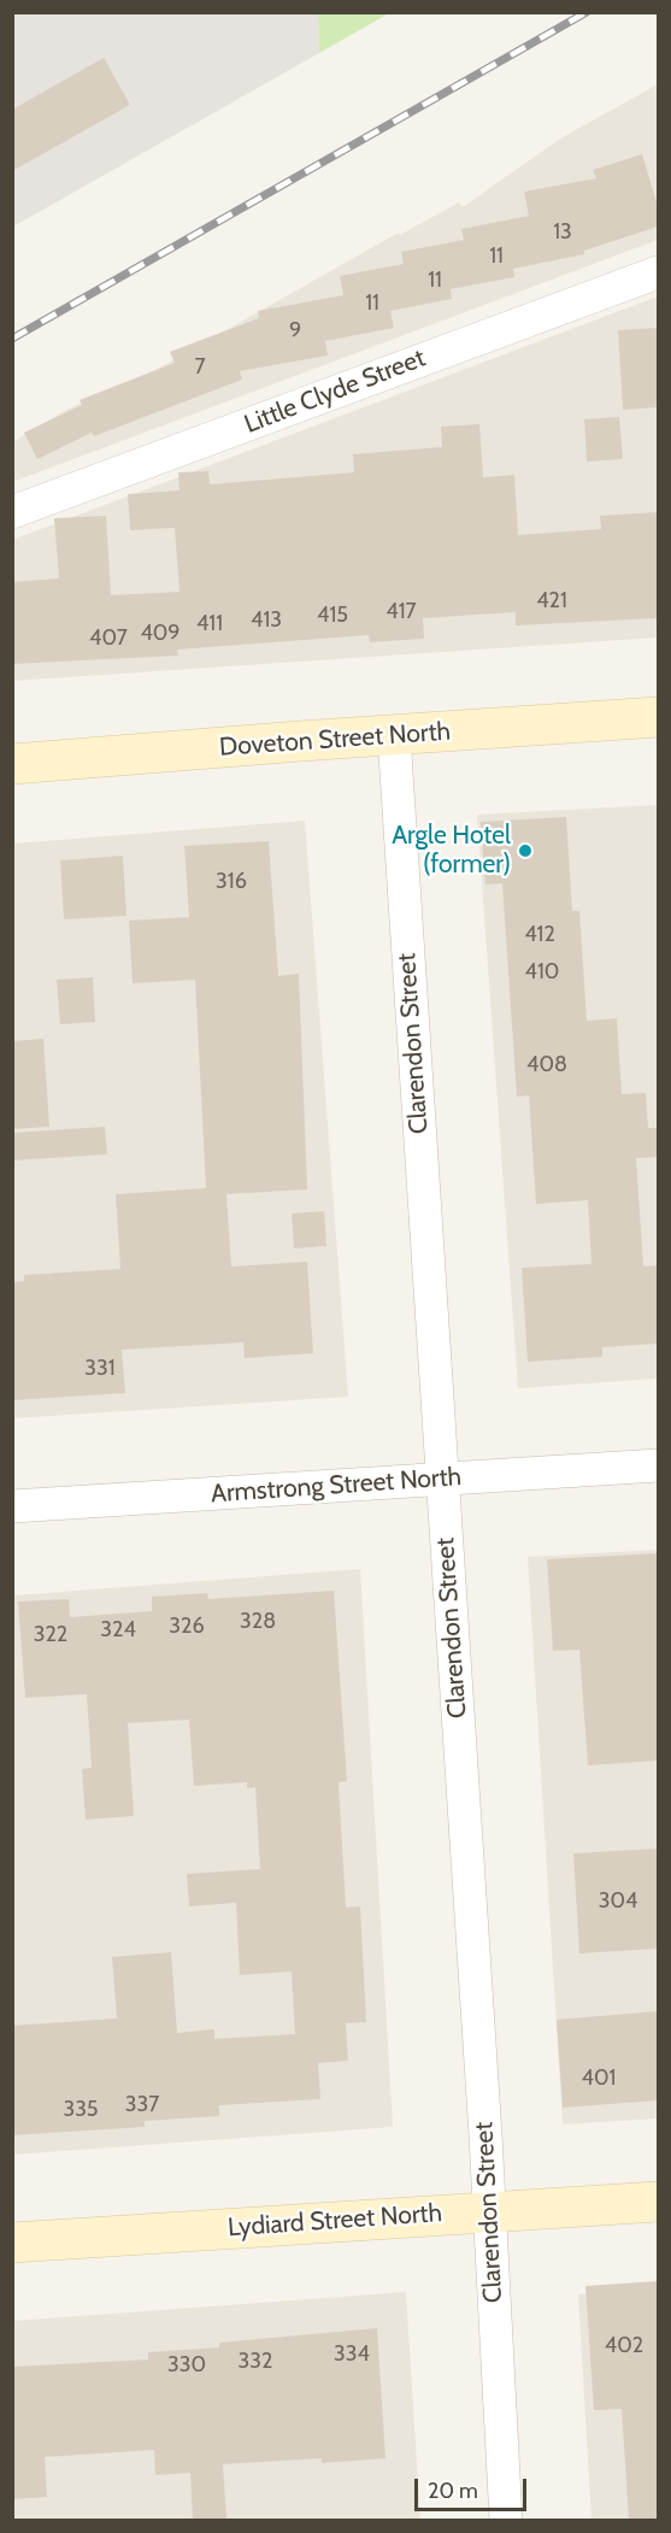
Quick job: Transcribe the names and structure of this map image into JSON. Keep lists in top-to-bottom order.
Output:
{
  "streets": {
    "main road": ["Doveton Street North", "Lydiard Street North"],
    "street": ["Little Clyde Street", "Clarendon Street", "Armstrong Street North"]
  },
  "crossings": [
    ["Doveton Street North", "Clarendon Street"],
    ["Clarendon Street", "Armstrong Street North"],
    ["Clarendon Street", "Lydiard Street North"]
  ],
  "places": ["Argle Hotel (former)"],
  "house_numbers": [
    "13",
    "11",
    "11",
    "11",
    "9",
    "7",
    "421",
    "417",
    "415",
    "413",
    "411",
    "409",
    "407",
    "316",
    "412",
    "410",
    "408",
    "331",
    "328",
    "326",
    "324",
    "322",
    "304",
    "401",
    "337",
    "335",
    "402",
    "334",
    "332",
    "330"
  ],
  "scale_bar": "20 m"
}
